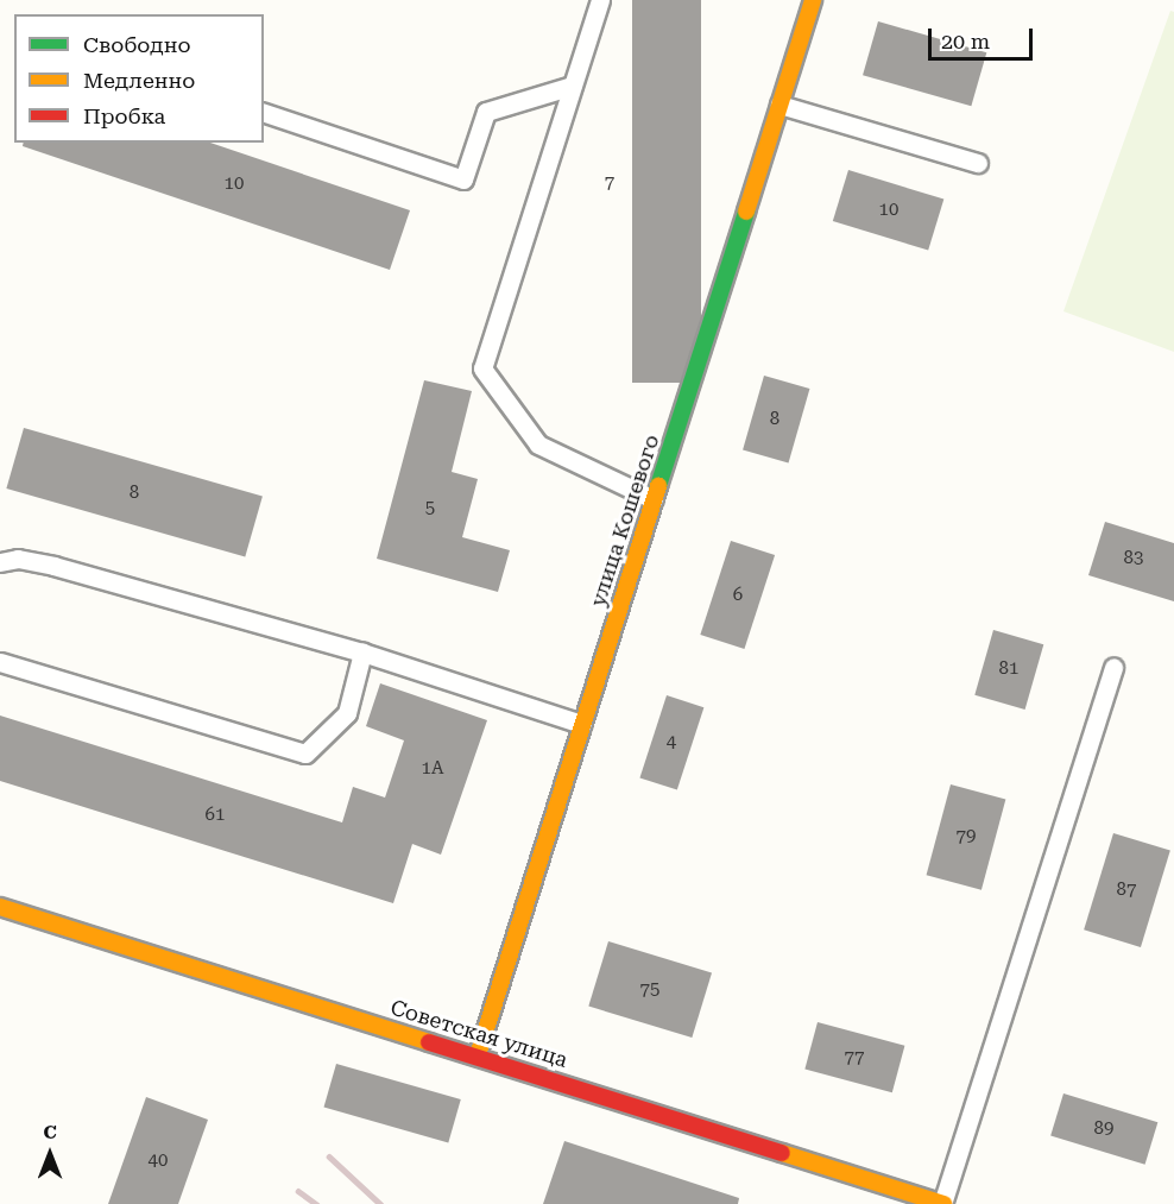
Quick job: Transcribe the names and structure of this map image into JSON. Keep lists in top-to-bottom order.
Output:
{
  "streets": {
    "street": ["улица Кошевого", "Советская улица"]
  },
  "crossings": [
    ["улица Кошевого", "Советская улица"]
  ],
  "house_numbers": [
    "7",
    "10",
    "10",
    "8",
    "8",
    "5",
    "83",
    "6",
    "81",
    "4",
    "1А",
    "61",
    "79",
    "87",
    "75",
    "77",
    "89",
    "40"
  ],
  "legend": ["Свободно", "Медленно", "Пробка"],
  "scale_bar": "20 m",
  "north": "top"
}
